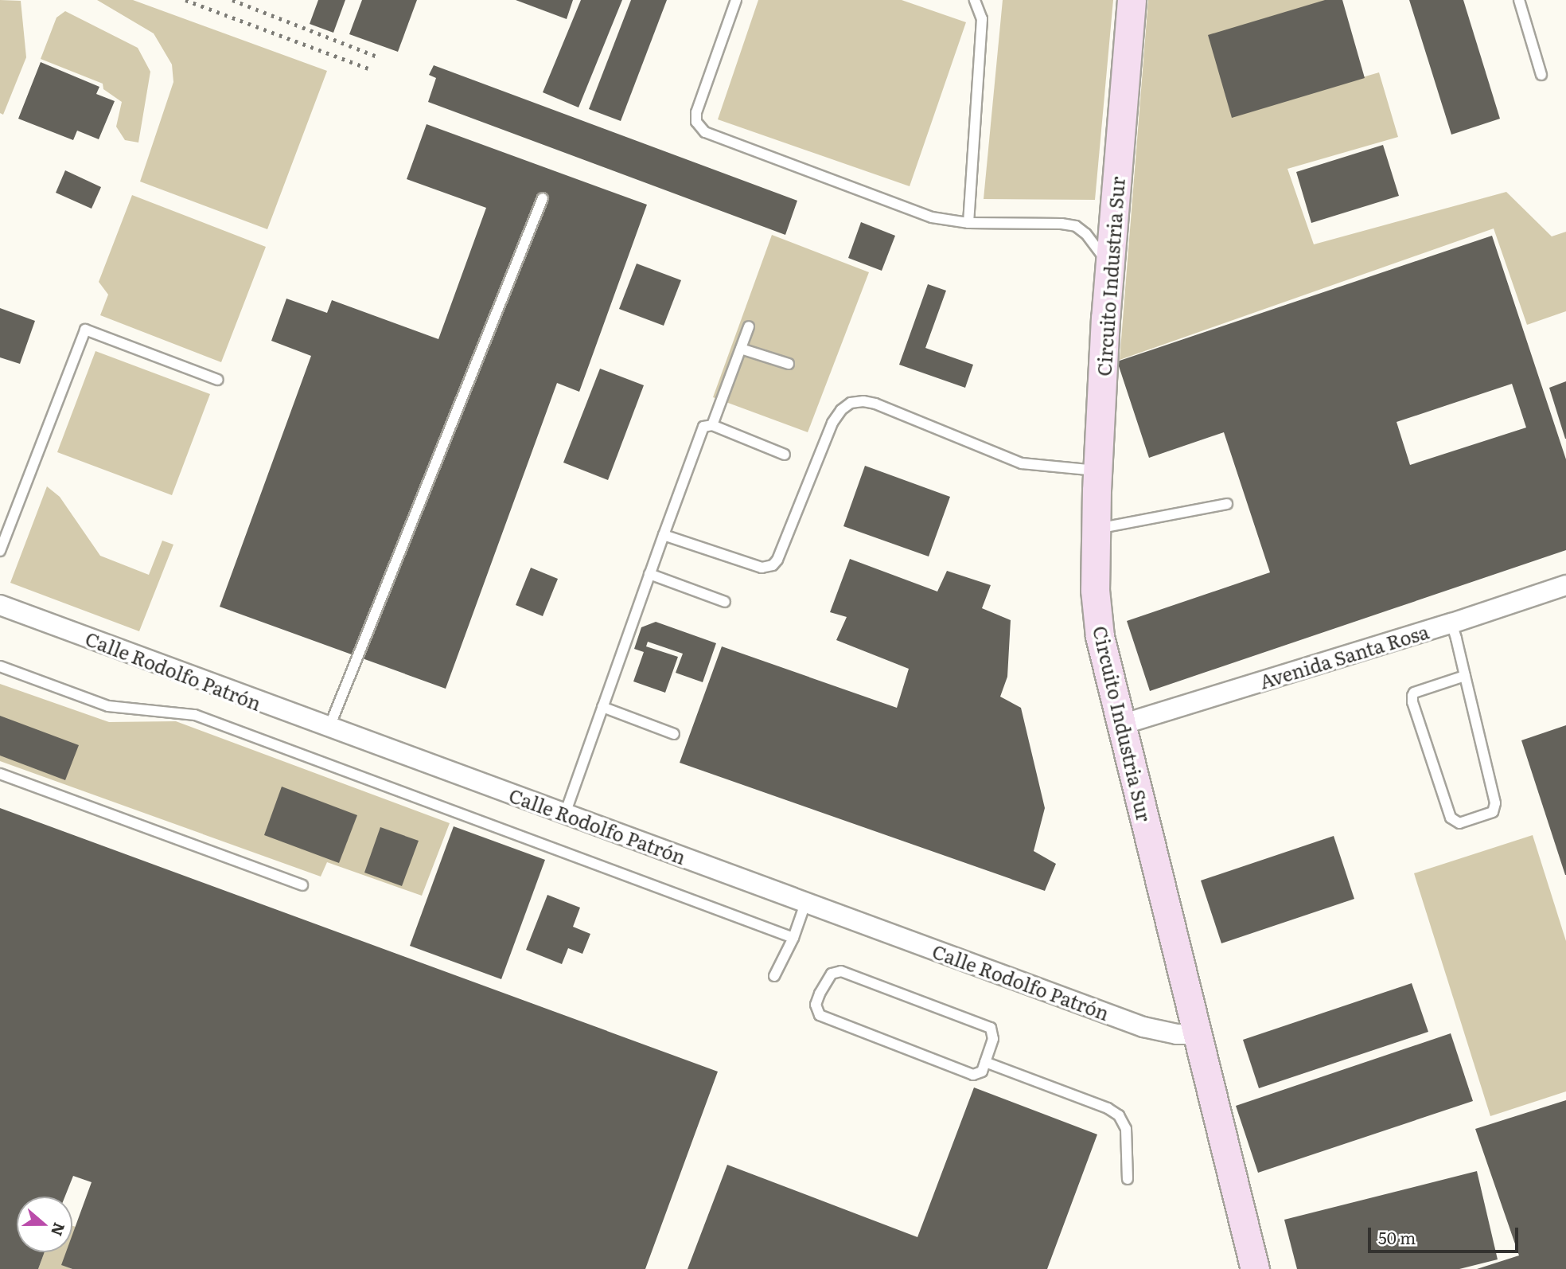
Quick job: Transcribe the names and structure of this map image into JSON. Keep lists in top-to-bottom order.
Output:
{
  "streets": {
    "main road": ["Circuito Industria Sur"],
    "street": ["Avenida Santa Rosa", "Calle Rodolfo Patrón"]
  },
  "crossings": [
    ["Circuito Industria Sur", "Avenida Santa Rosa"],
    ["Circuito Industria Sur", "Calle Rodolfo Patrón"]
  ],
  "scale_bar": "50 m",
  "north": "right"
}
